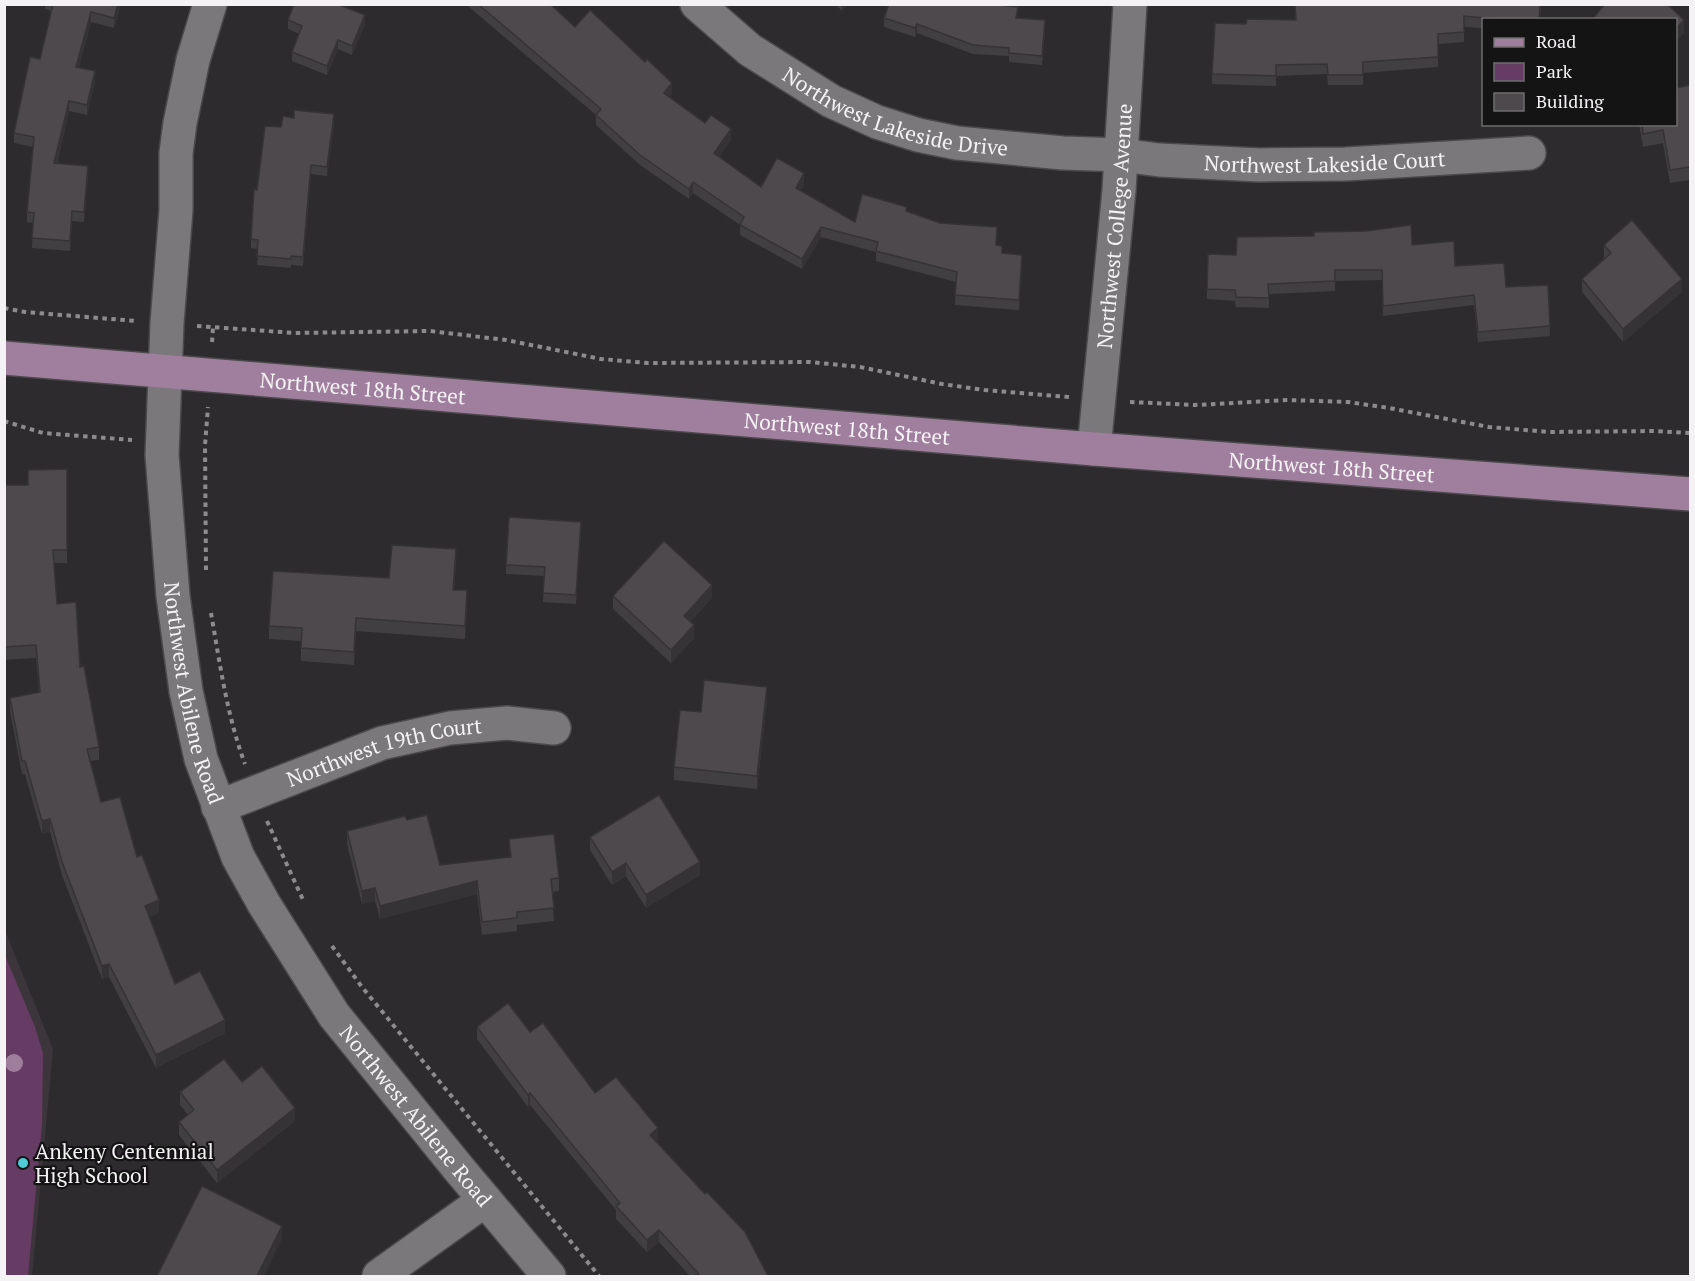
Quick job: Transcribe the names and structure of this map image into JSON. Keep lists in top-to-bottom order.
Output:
{
  "streets": {
    "main road": ["Northwest 18th Street"],
    "street": [
      "Northwest Lakeside Drive",
      "Northwest Lakeside Court",
      "Northwest College Avenue",
      "Northwest Abilene Road",
      "Northwest 19th Court"
    ]
  },
  "crossings": [
    ["Northwest Lakeside Drive", "Northwest Lakeside Court"],
    ["Northwest Lakeside Drive", "Northwest College Avenue"],
    ["Northwest Lakeside Court", "Northwest College Avenue"],
    ["Northwest College Avenue", "Northwest 18th Street"],
    ["Northwest 18th Street", "Northwest Abilene Road"],
    ["Northwest Abilene Road", "Northwest 19th Court"]
  ],
  "places": ["Ankeny Centennial High School"],
  "legend": ["Road", "Park", "Building"]
}
